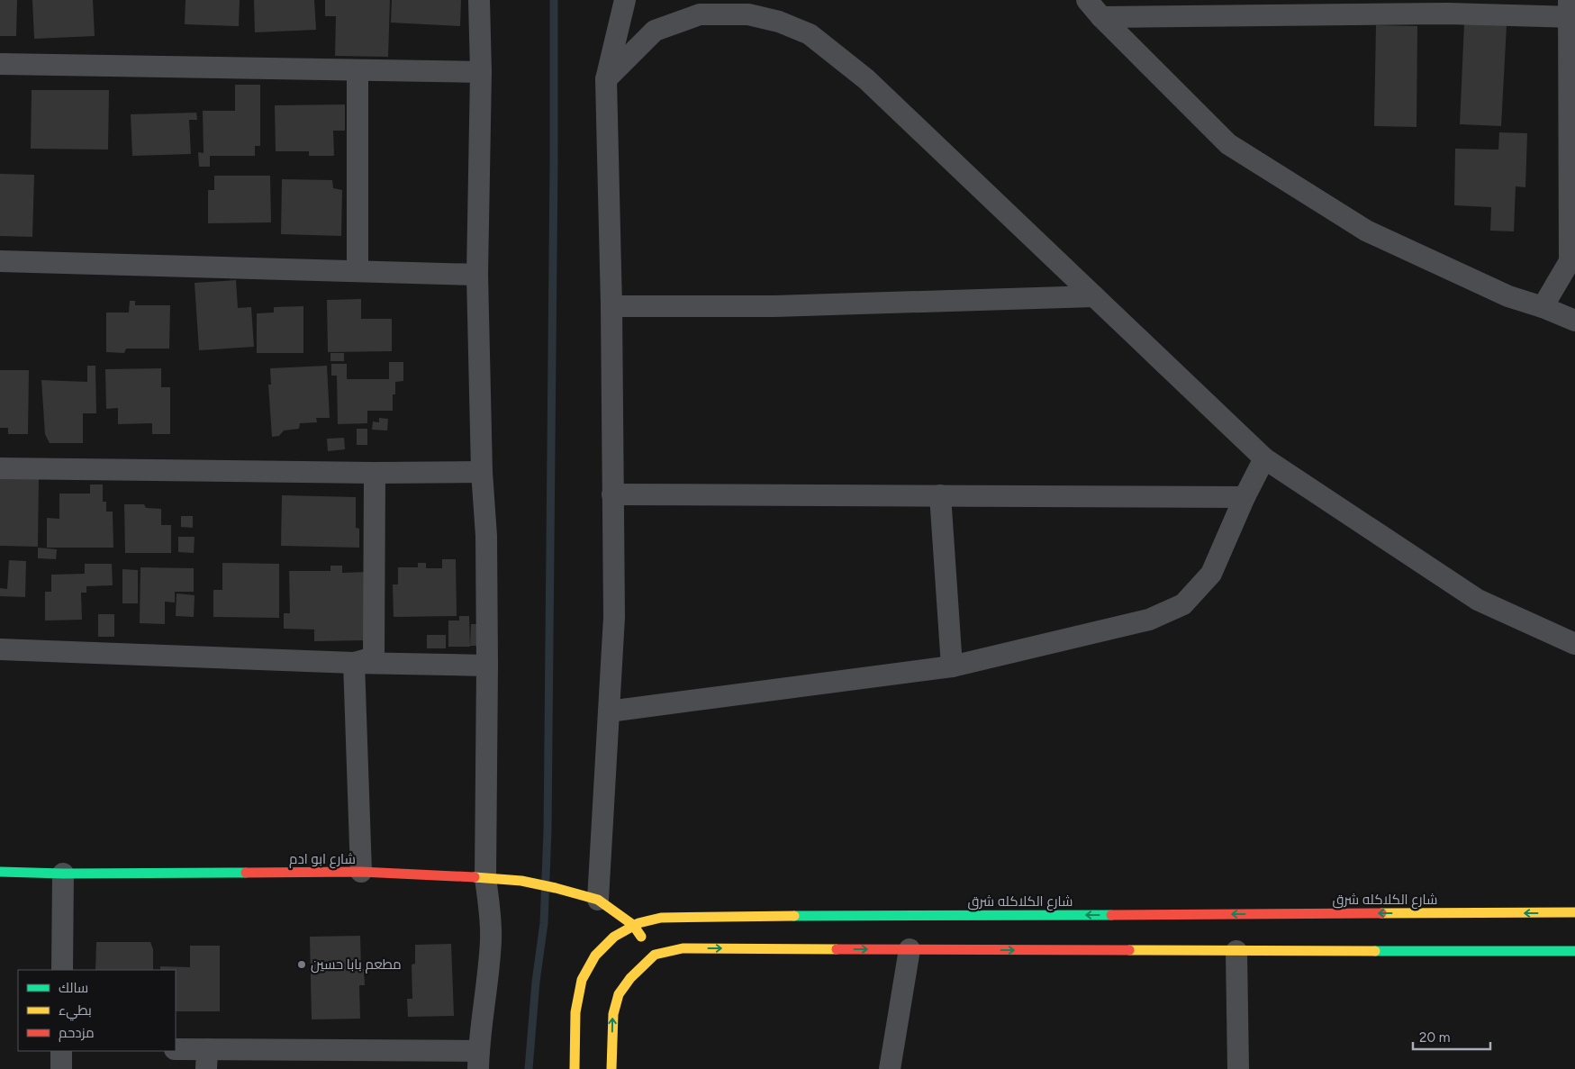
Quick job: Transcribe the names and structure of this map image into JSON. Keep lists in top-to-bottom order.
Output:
{
  "streets": {
    "street": ["شارع ابو ادم", "شارع الكلاكله شرق"]
  },
  "crossings": [
    ["شارع ابو ادم", "شارع الكلاكله شرق"]
  ],
  "places": ["مطعم بابا حسين"],
  "legend": ["سالك", "بطيء", "مزدحم"],
  "scale_bar": "20 m"
}
